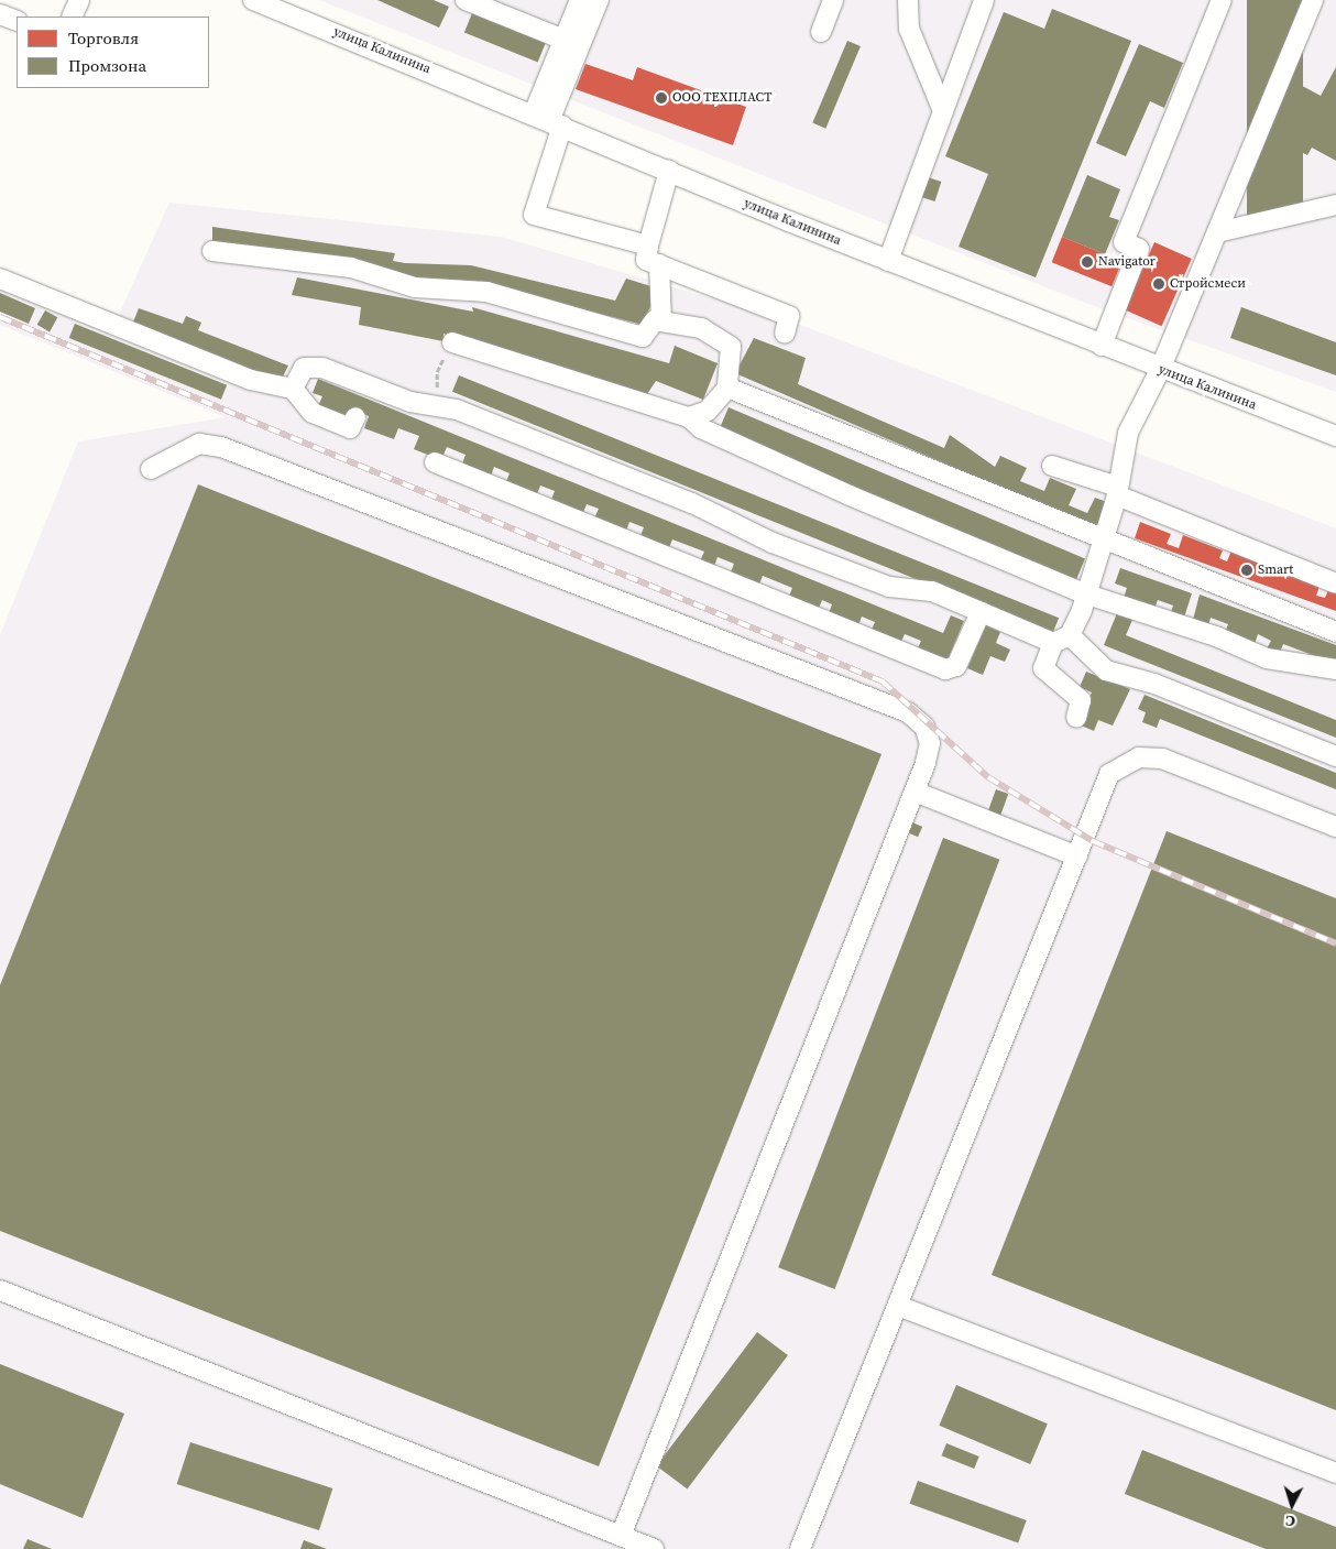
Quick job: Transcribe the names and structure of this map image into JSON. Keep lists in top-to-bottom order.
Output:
{
  "streets": {
    "street": ["улица Калинина"]
  },
  "places": [
    "ООО ТЕХПЛАСТ",
    "Navigator",
    "Стройсмеси",
    "Smart"
  ],
  "legend": ["Торговля", "Промзона"],
  "north": "bottom"
}
